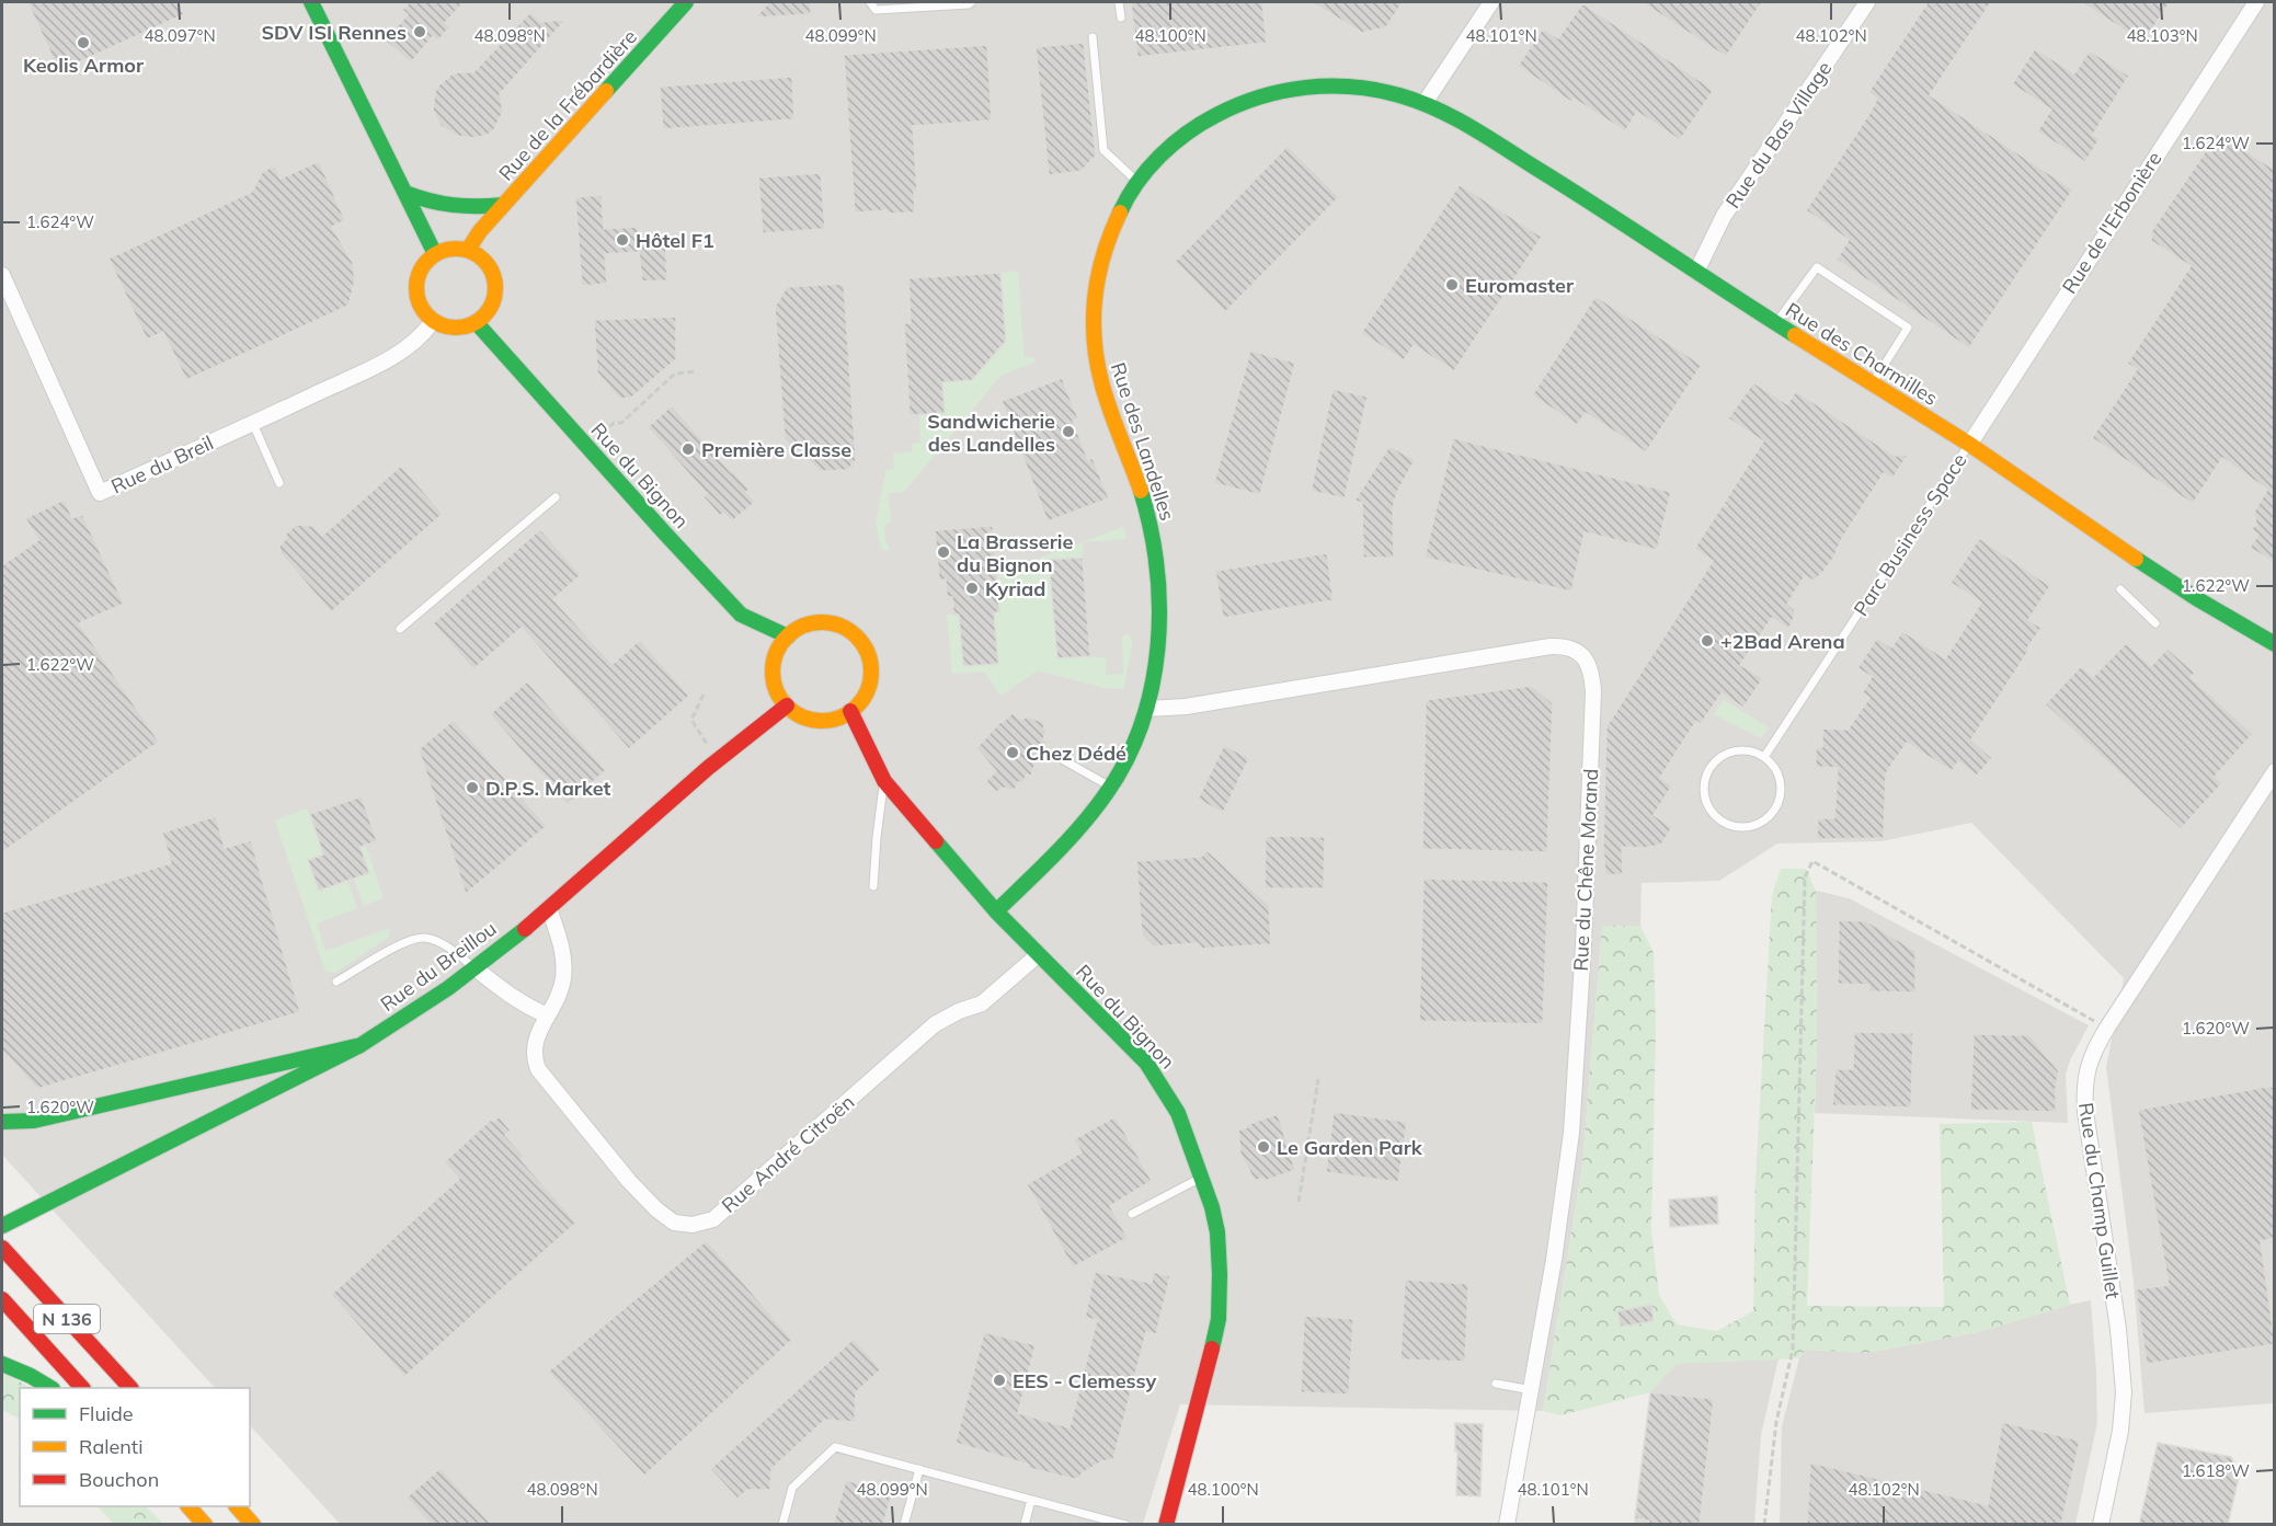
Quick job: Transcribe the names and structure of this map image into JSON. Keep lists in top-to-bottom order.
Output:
{
  "streets": {
    "main road": [
      "Rue de la Frébardière",
      "Rue des Charmilles",
      "Rue des Landelles",
      "Rue du Bignon",
      "Rue du Breillou",
      "N 136"
    ],
    "street": [
      "Rue du Bas Village",
      "Rue de l'Erbonière",
      "Rue du Breil",
      "Rue du Chêne Morand",
      "Rue André Citroën",
      "Rue du Champ Guillet"
    ],
    "lane": ["Parc Business Space"]
  },
  "crossings": [
    ["Rue de la Frébardière", "Rue du Breil"],
    ["Rue de la Frébardière", "Rue du Bignon"],
    ["Rue du Bas Village", "Rue des Charmilles"],
    ["Rue de l'Erbonière", "Rue des Charmilles"],
    ["Rue de l'Erbonière", "Parc Business Space"],
    ["Rue des Charmilles", "Rue des Landelles"],
    ["Rue des Charmilles", "Parc Business Space"],
    ["Rue des Landelles", "Rue du Bignon"],
    ["Rue des Landelles", "Rue du Chêne Morand"],
    ["Rue du Breil", "Rue du Bignon"],
    ["Rue du Bignon", "Rue du Breillou"],
    ["Rue du Bignon", "Rue André Citroën"],
    ["Rue du Breillou", "Rue André Citroën"]
  ],
  "places": [
    "SDV ISI Rennes",
    "Keolis Armor",
    "Hôtel F1",
    "Euromaster",
    "Sandwicherie des Landelles",
    "Première Classe",
    "La Brasserie du Bignon",
    "Kyriad",
    "+2Bad Arena",
    "Chez Dédé",
    "D.P.S. Market",
    "Le Garden Park",
    "EES - Clemessy"
  ],
  "legend": ["Fluide", "Ralenti", "Bouchon"],
  "coordinates": [
    "48.097°N",
    "48.098°N",
    "48.099°N",
    "48.100°N",
    "48.101°N",
    "48.102°N",
    "48.103°N",
    "1.624°W",
    "1.622°W",
    "1.620°W",
    "1.618°W"
  ]
}
